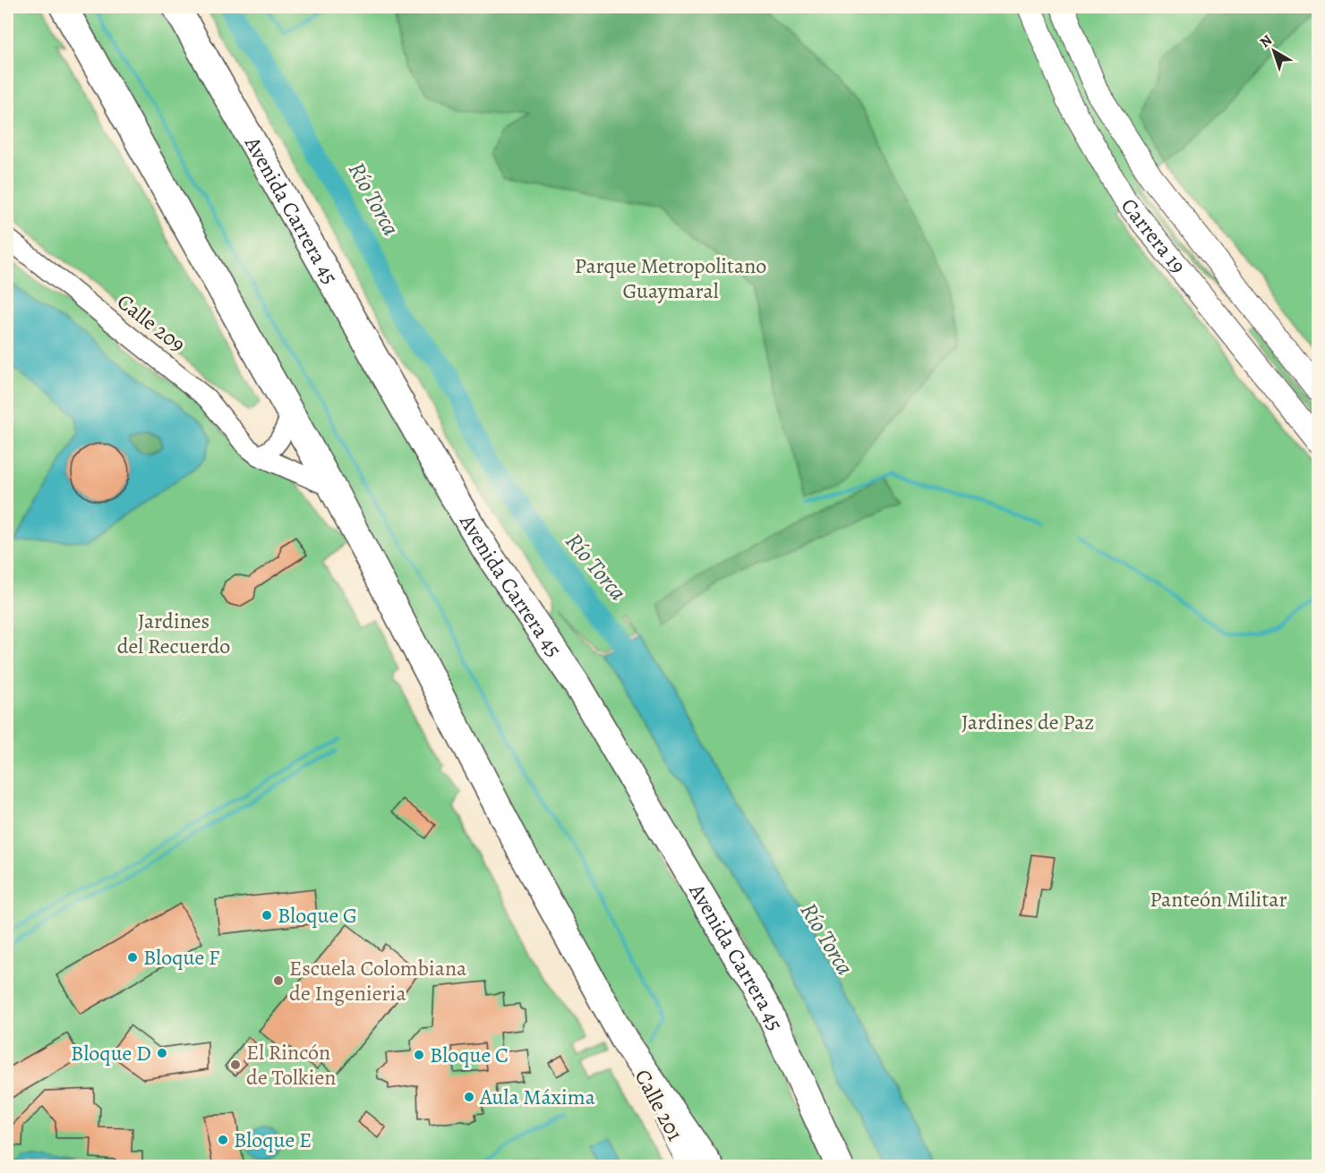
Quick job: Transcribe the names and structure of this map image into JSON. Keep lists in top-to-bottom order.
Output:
{
  "streets": {
    "highway": ["Avenida Carrera 45"],
    "main road": ["Carrera 19", "Calle 201"],
    "street": ["Calle 209"]
  },
  "water": ["Río Torca"],
  "parks": [
    "Parque Metropolitano Guaymaral",
    "Jardines del Recuerdo",
    "Jardines de Paz",
    "Panteón Militar"
  ],
  "places": [
    "Bloque G",
    "Bloque F",
    "Escuela Colombiana de Ingenieria",
    "Bloque D",
    "Bloque C",
    "El Rincón de Tolkien",
    "Aula Máxima",
    "Bloque E"
  ],
  "north": "top left"
}
